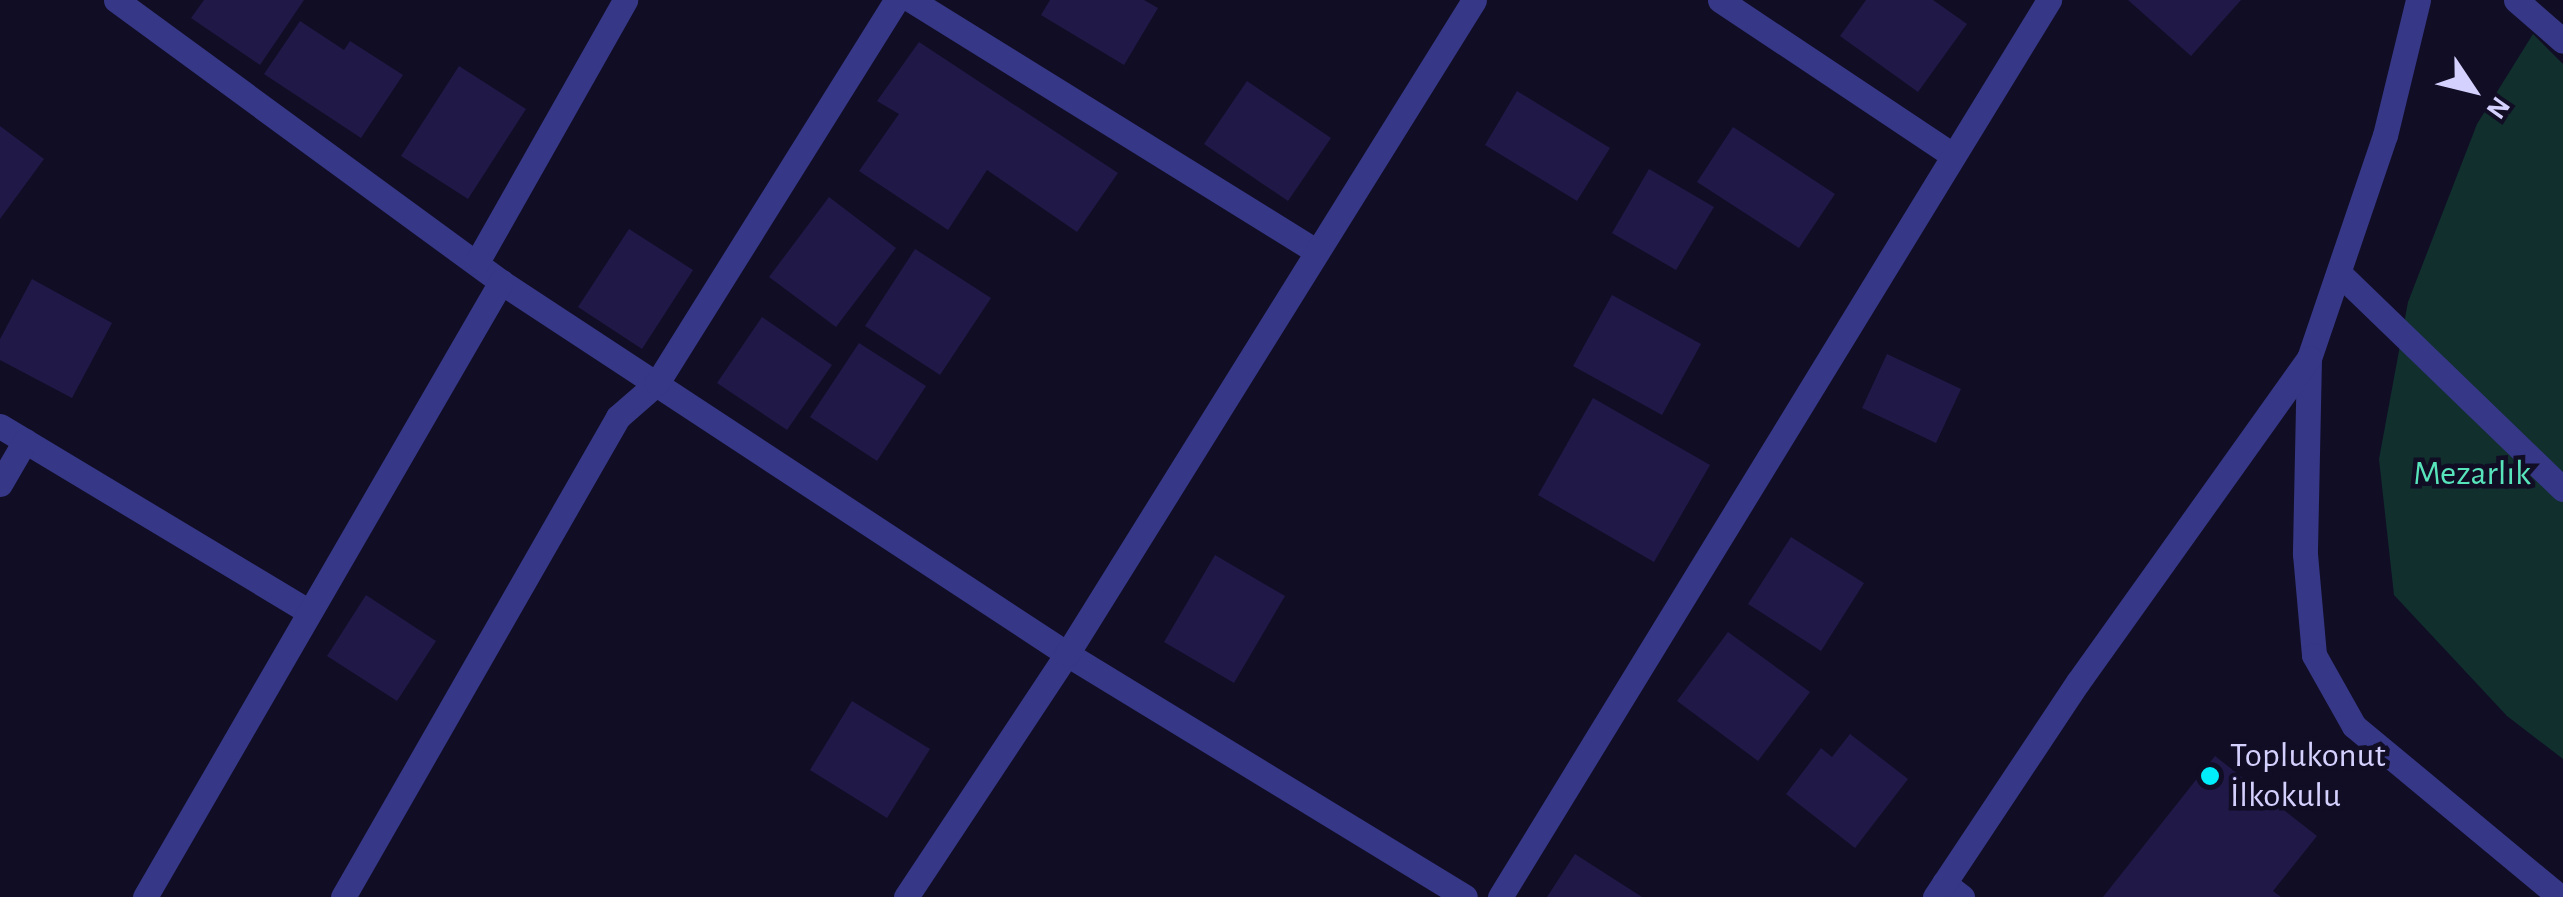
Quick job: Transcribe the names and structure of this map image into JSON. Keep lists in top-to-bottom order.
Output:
{
  "parks": ["Mezarlık"],
  "places": ["Toplukonut İlkokulu"],
  "north": "bottom right"
}
